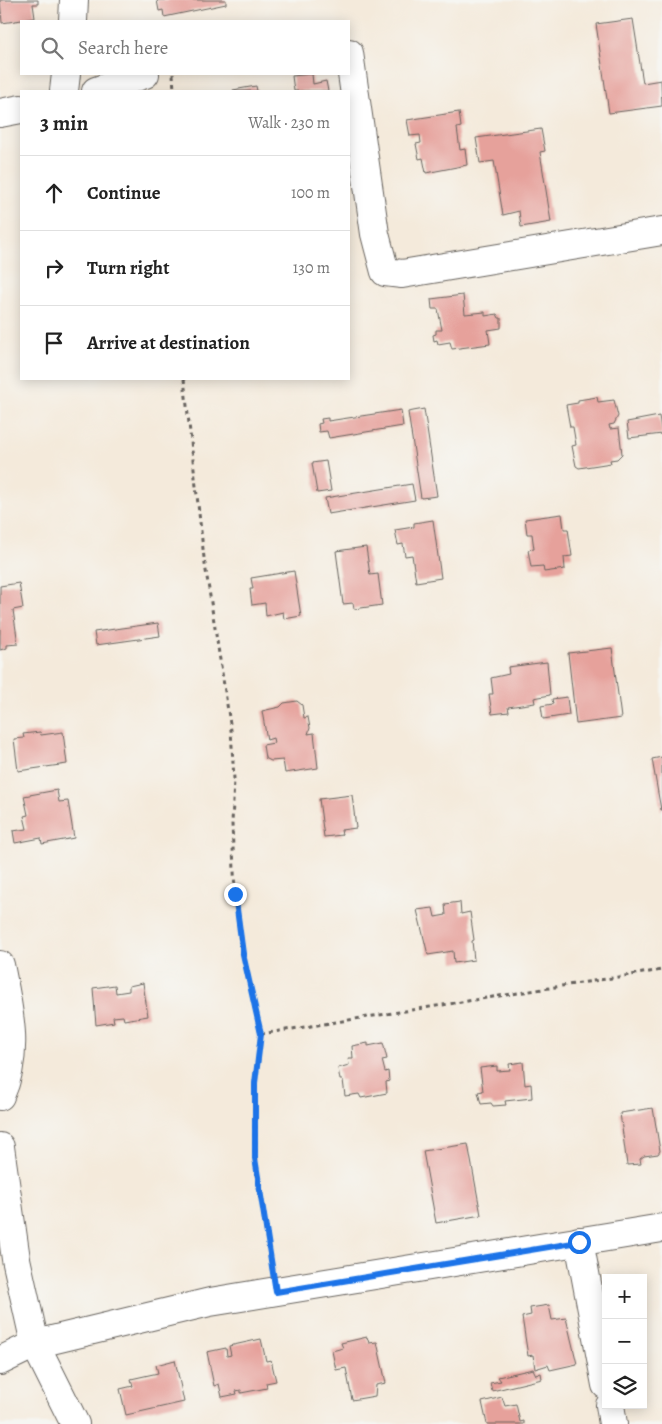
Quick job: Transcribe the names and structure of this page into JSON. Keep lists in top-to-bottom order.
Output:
{
  "page": {
    "search": "Search here",
    "heading": ["3 min", "Walk · 230 m"],
    "list": [
      ["Continue", "100 m"],
      ["Turn right", "130 m"],
      "Arrive at destination"
    ],
    "map_buttons": ["+", "−"]
  }
}
